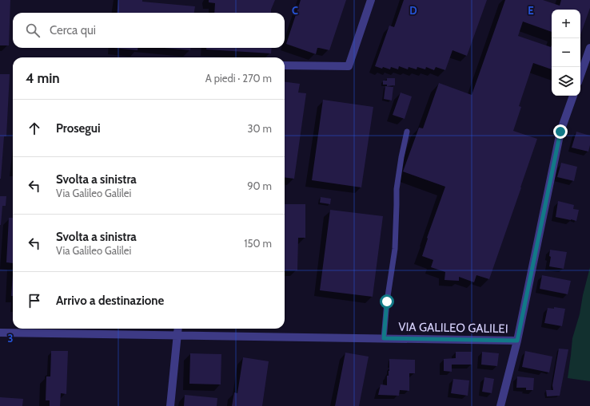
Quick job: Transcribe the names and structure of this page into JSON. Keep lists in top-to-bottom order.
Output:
{
  "streets": {
    "street": ["VIA GALILEO GALILEI"]
  },
  "page": {
    "map_buttons": ["+", "−"],
    "search": "Cerca qui",
    "heading": ["4 min", "A piedi · 270 m"],
    "list": [
      ["Prosegui", "30 m"],
      ["Svolta a sinistra", "Via Galileo Galilei", "90 m"],
      ["Svolta a sinistra", "Via Galileo Galilei", "150 m"],
      "Arrivo a destinazione"
    ]
  },
  "grid": {
    "columns": ["C", "D", "E"],
    "rows": ["3"]
  }
}
